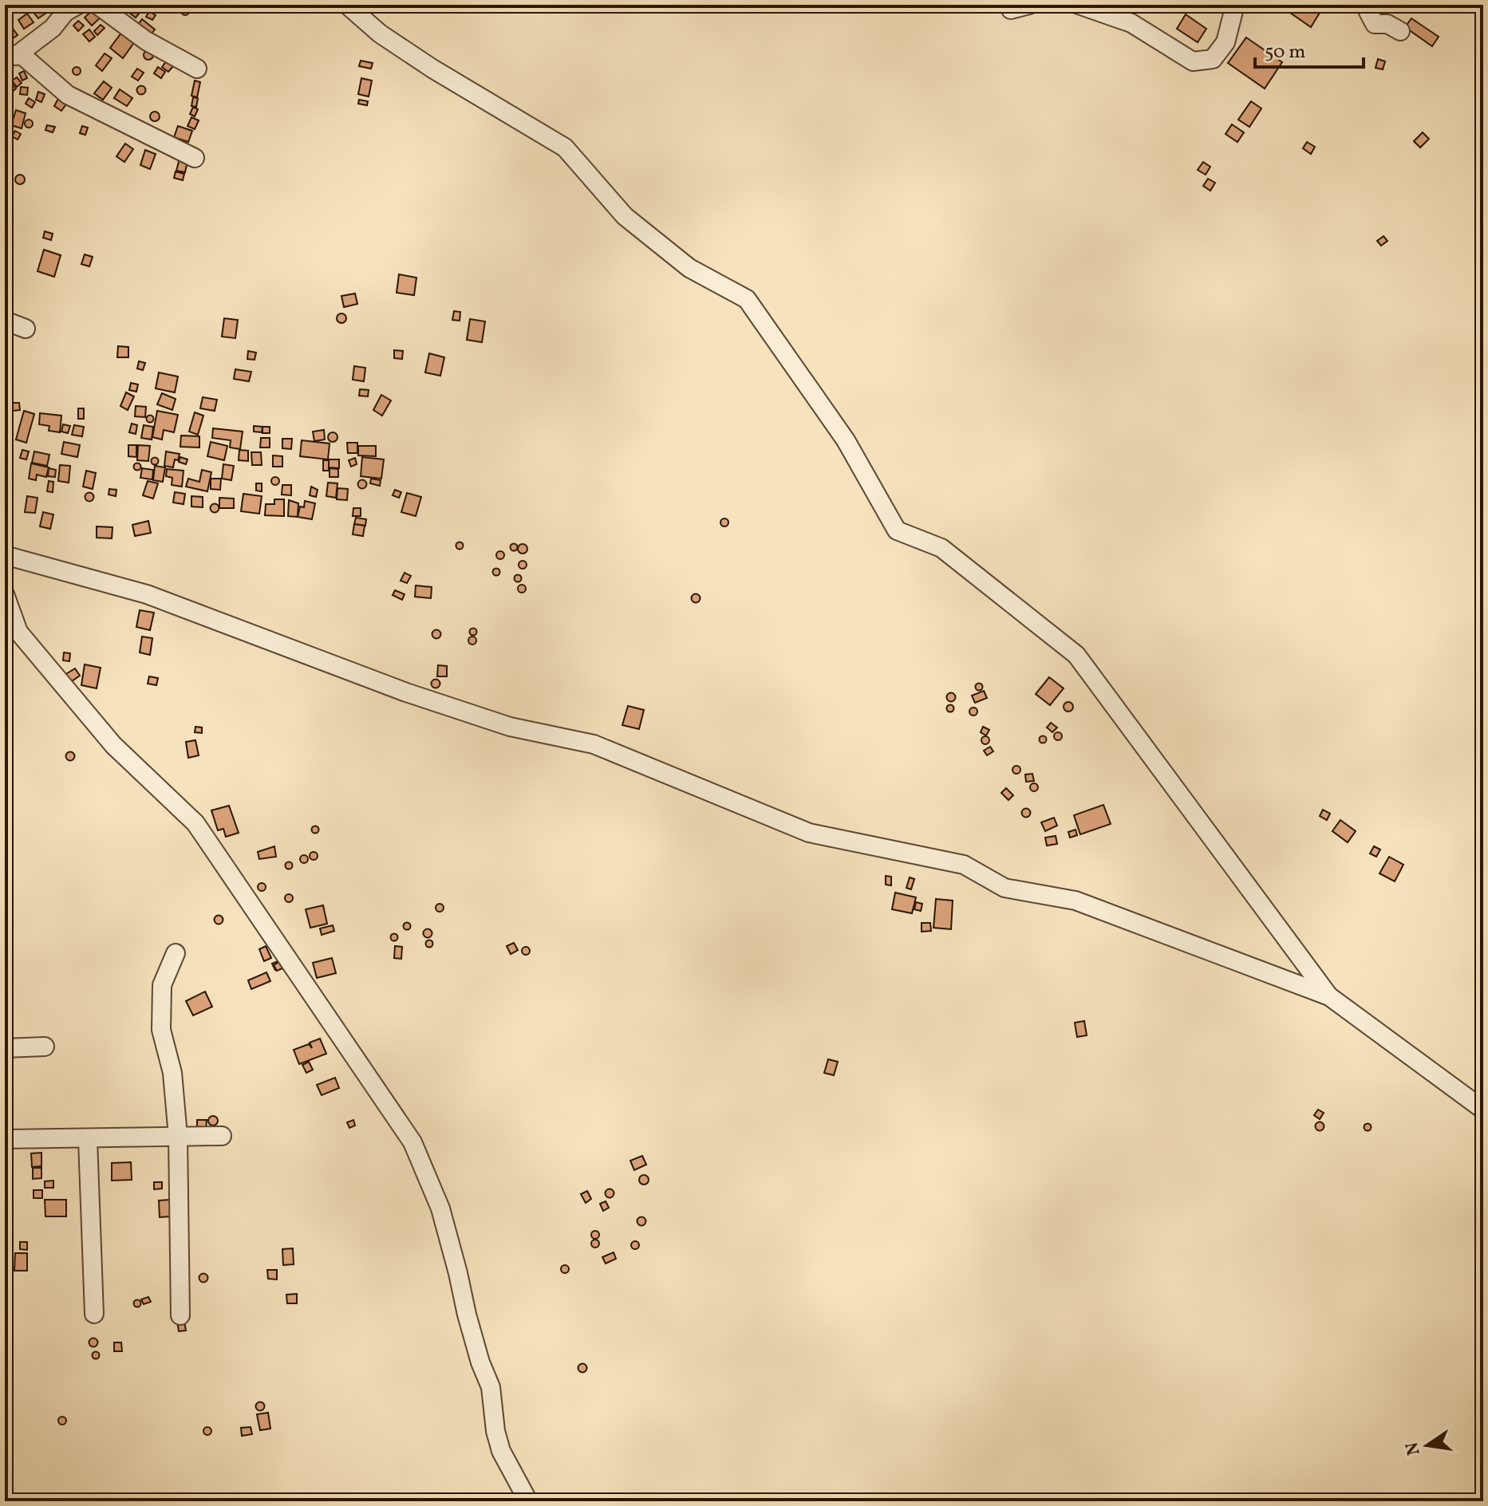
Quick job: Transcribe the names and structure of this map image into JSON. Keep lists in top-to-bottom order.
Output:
{
  "scale_bar": "50 m",
  "north": "left"
}
